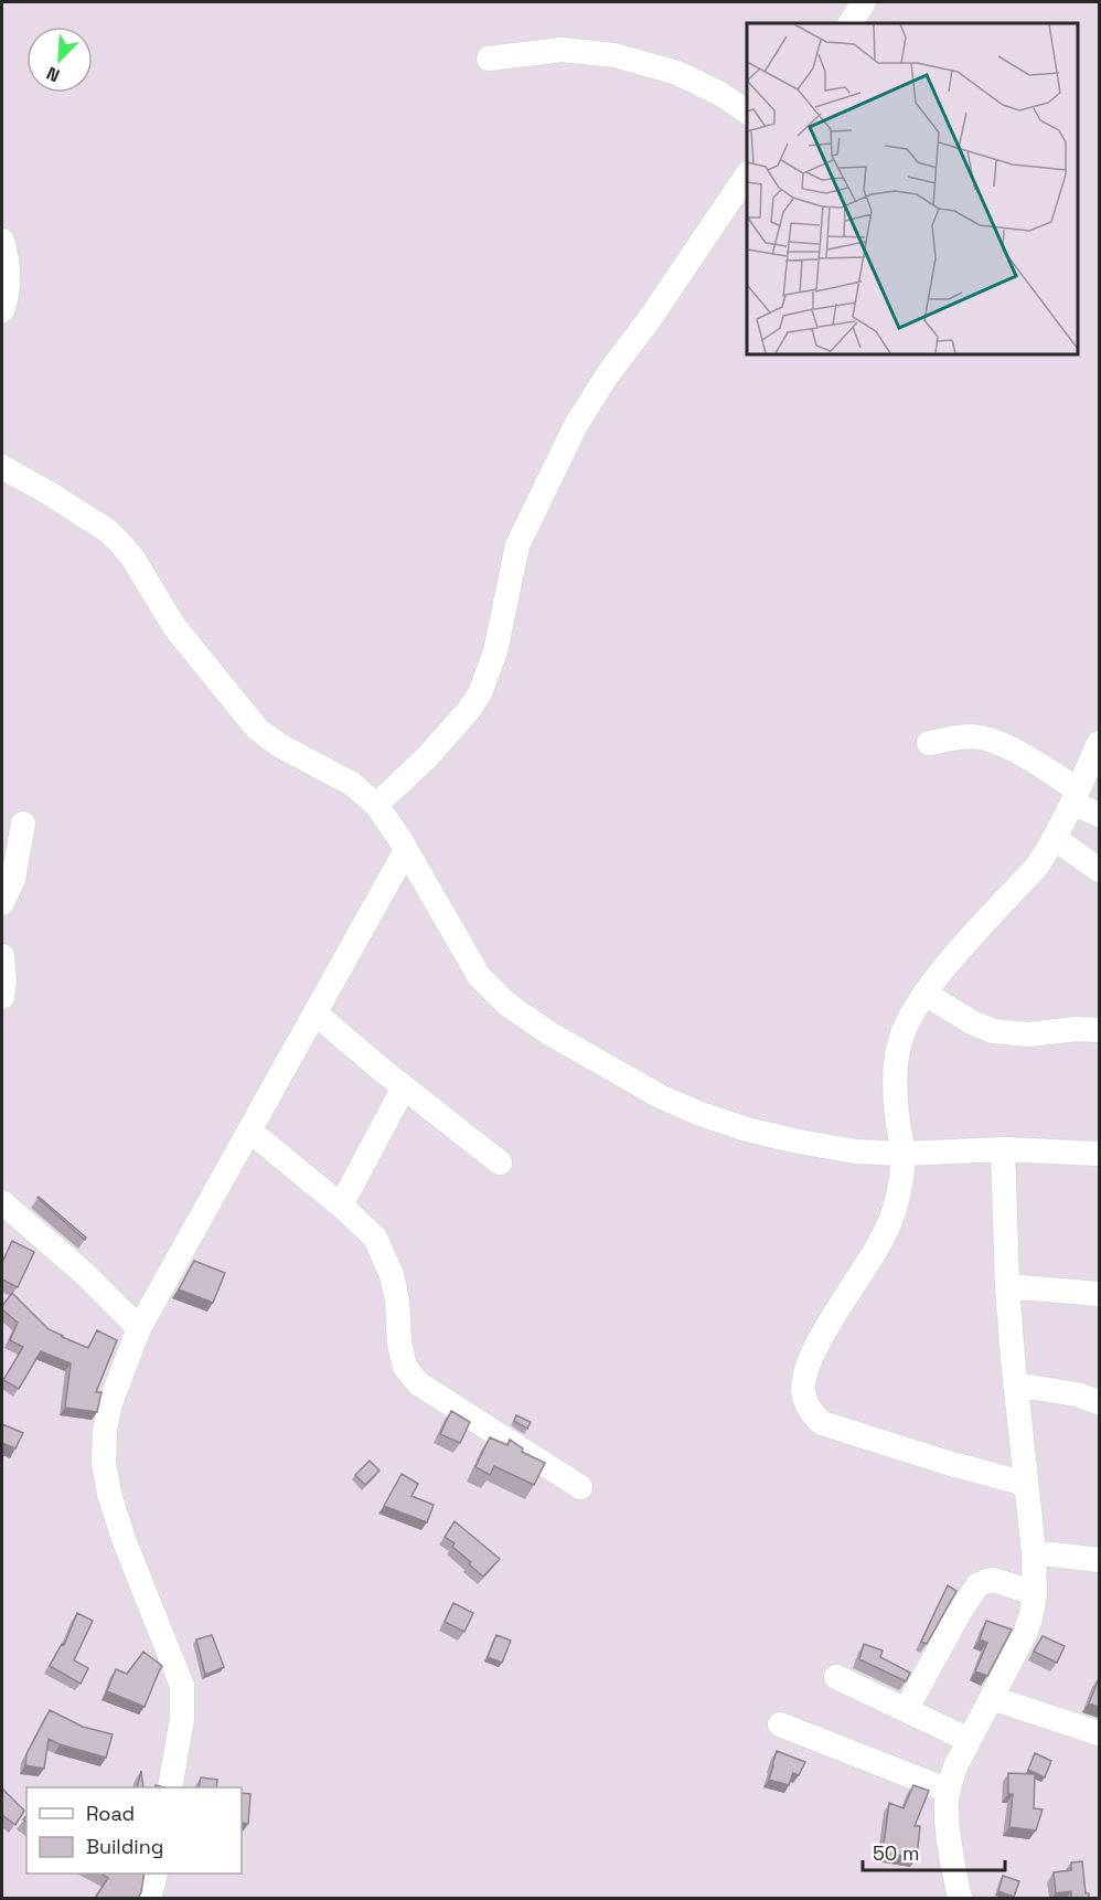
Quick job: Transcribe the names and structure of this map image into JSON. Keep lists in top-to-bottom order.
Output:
{
  "legend": ["Road", "Building"],
  "scale_bar": "50 m",
  "north": "bottom left"
}
